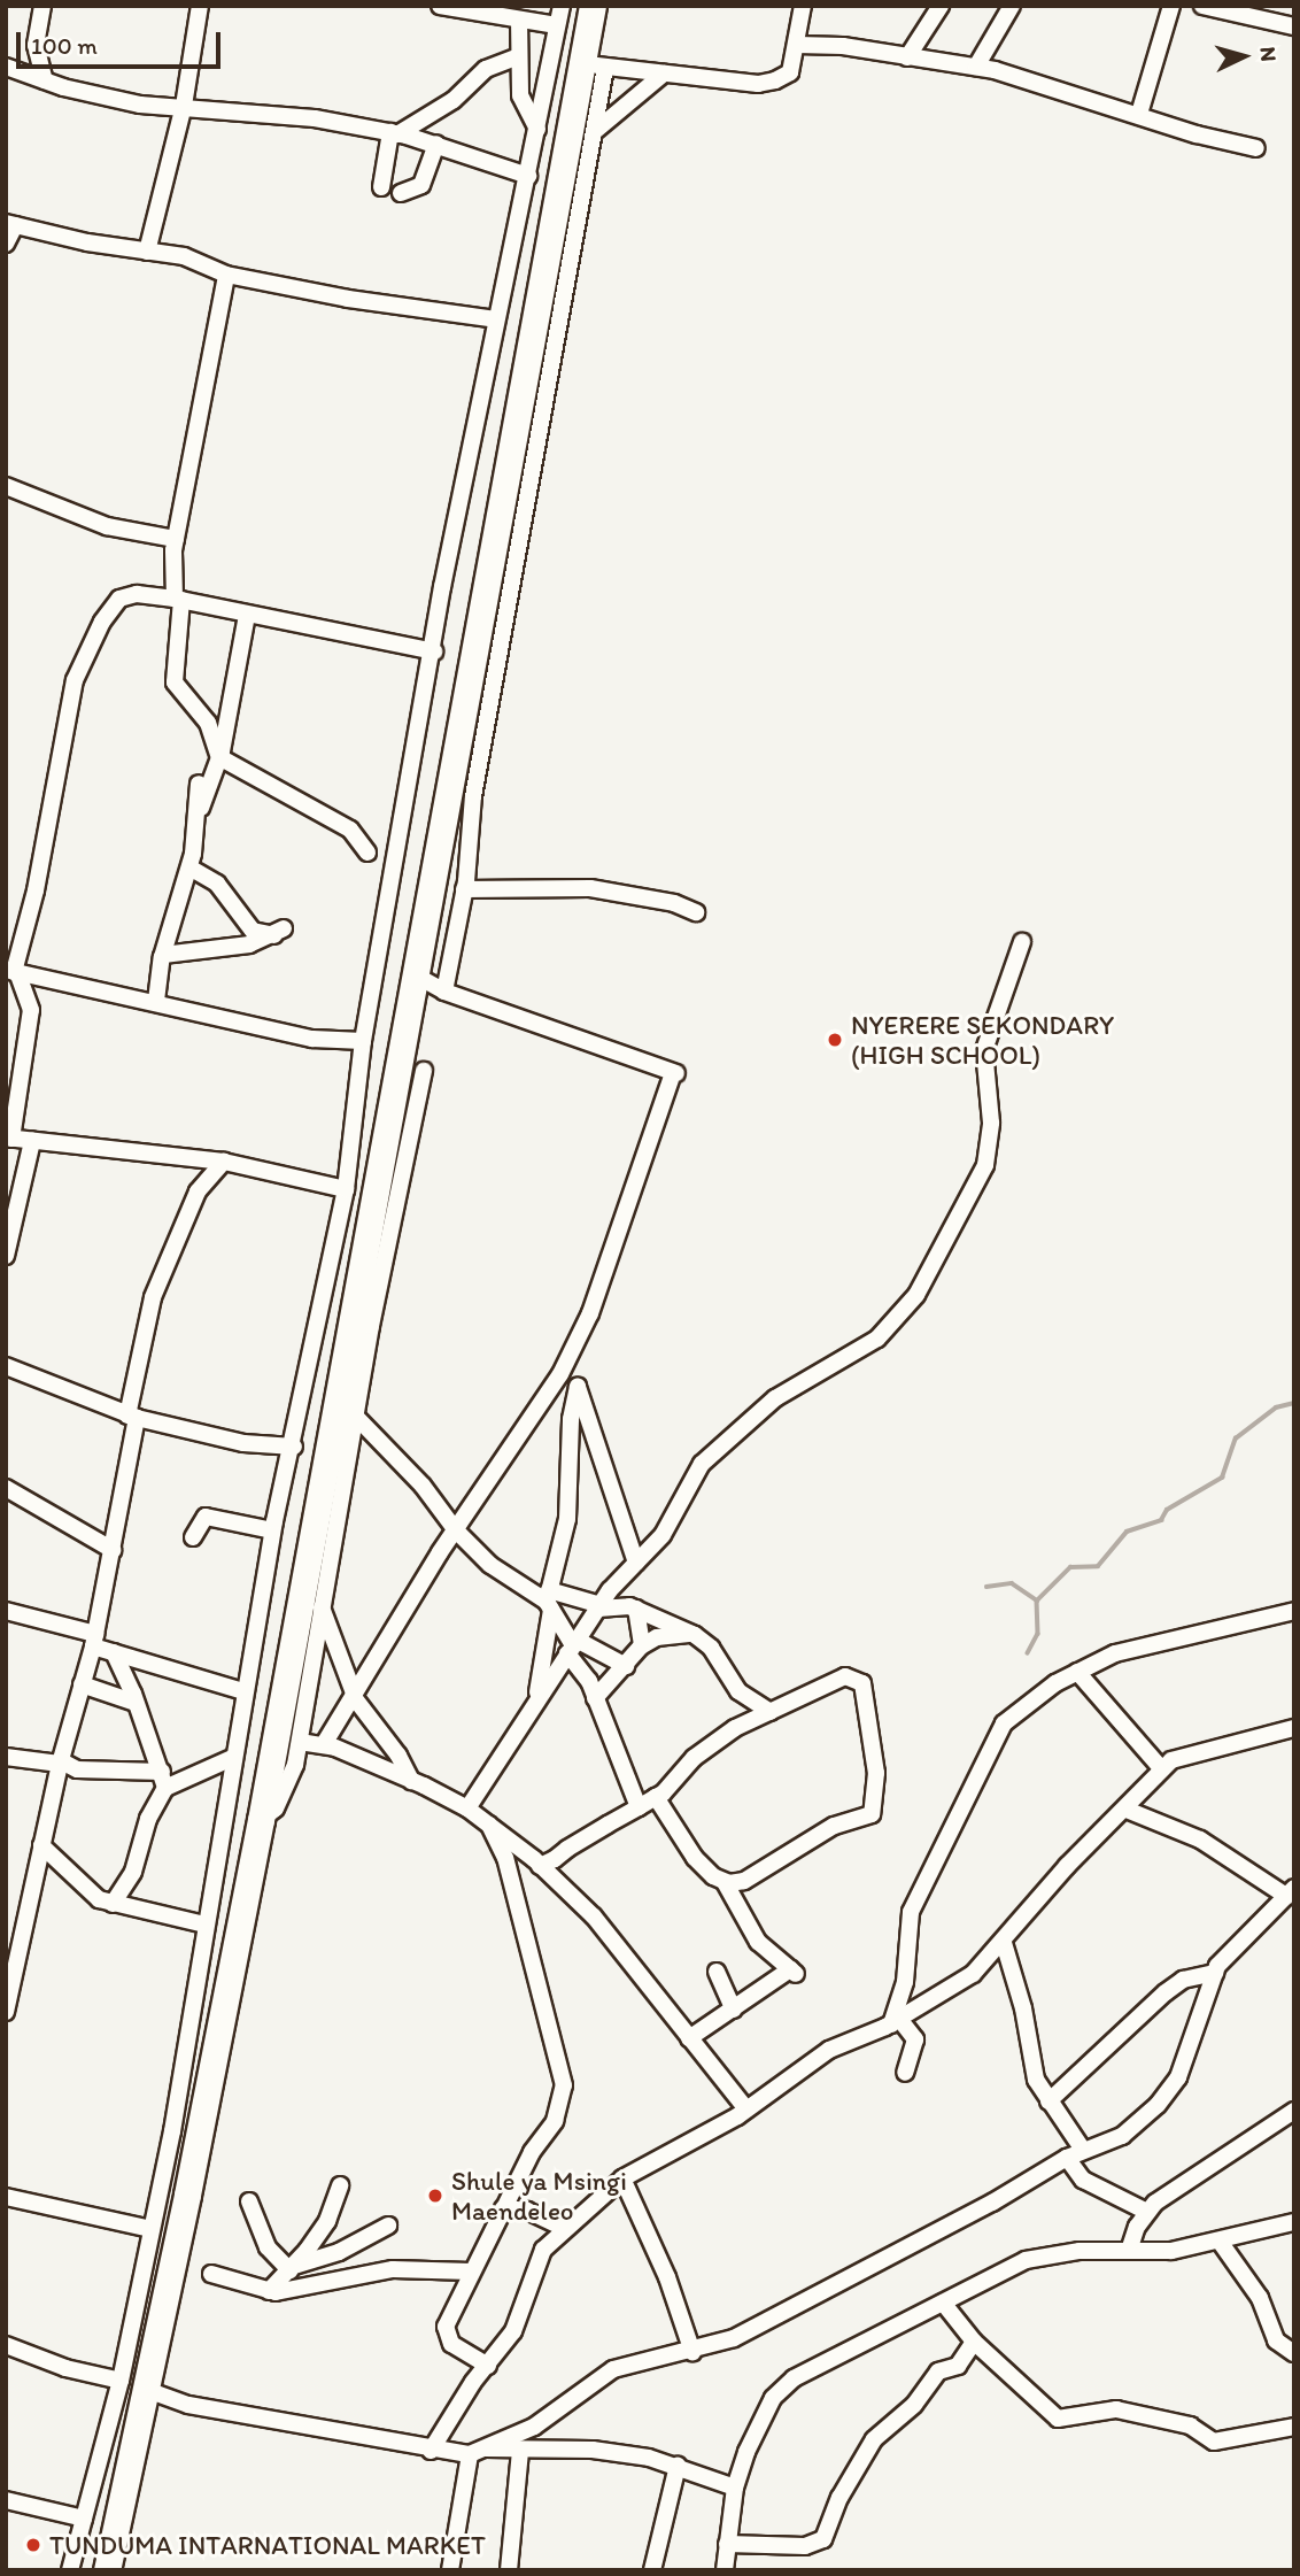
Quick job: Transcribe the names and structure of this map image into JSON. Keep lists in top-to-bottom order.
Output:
{
  "places": ["NYERERE SEKONDARY (HIGH SCHOOL)", "Shule ya Msingi Maendeleo", "TUNDUMA INTARNATIONAL MARKET"],
  "scale_bar": "100 m",
  "north": "right"
}
